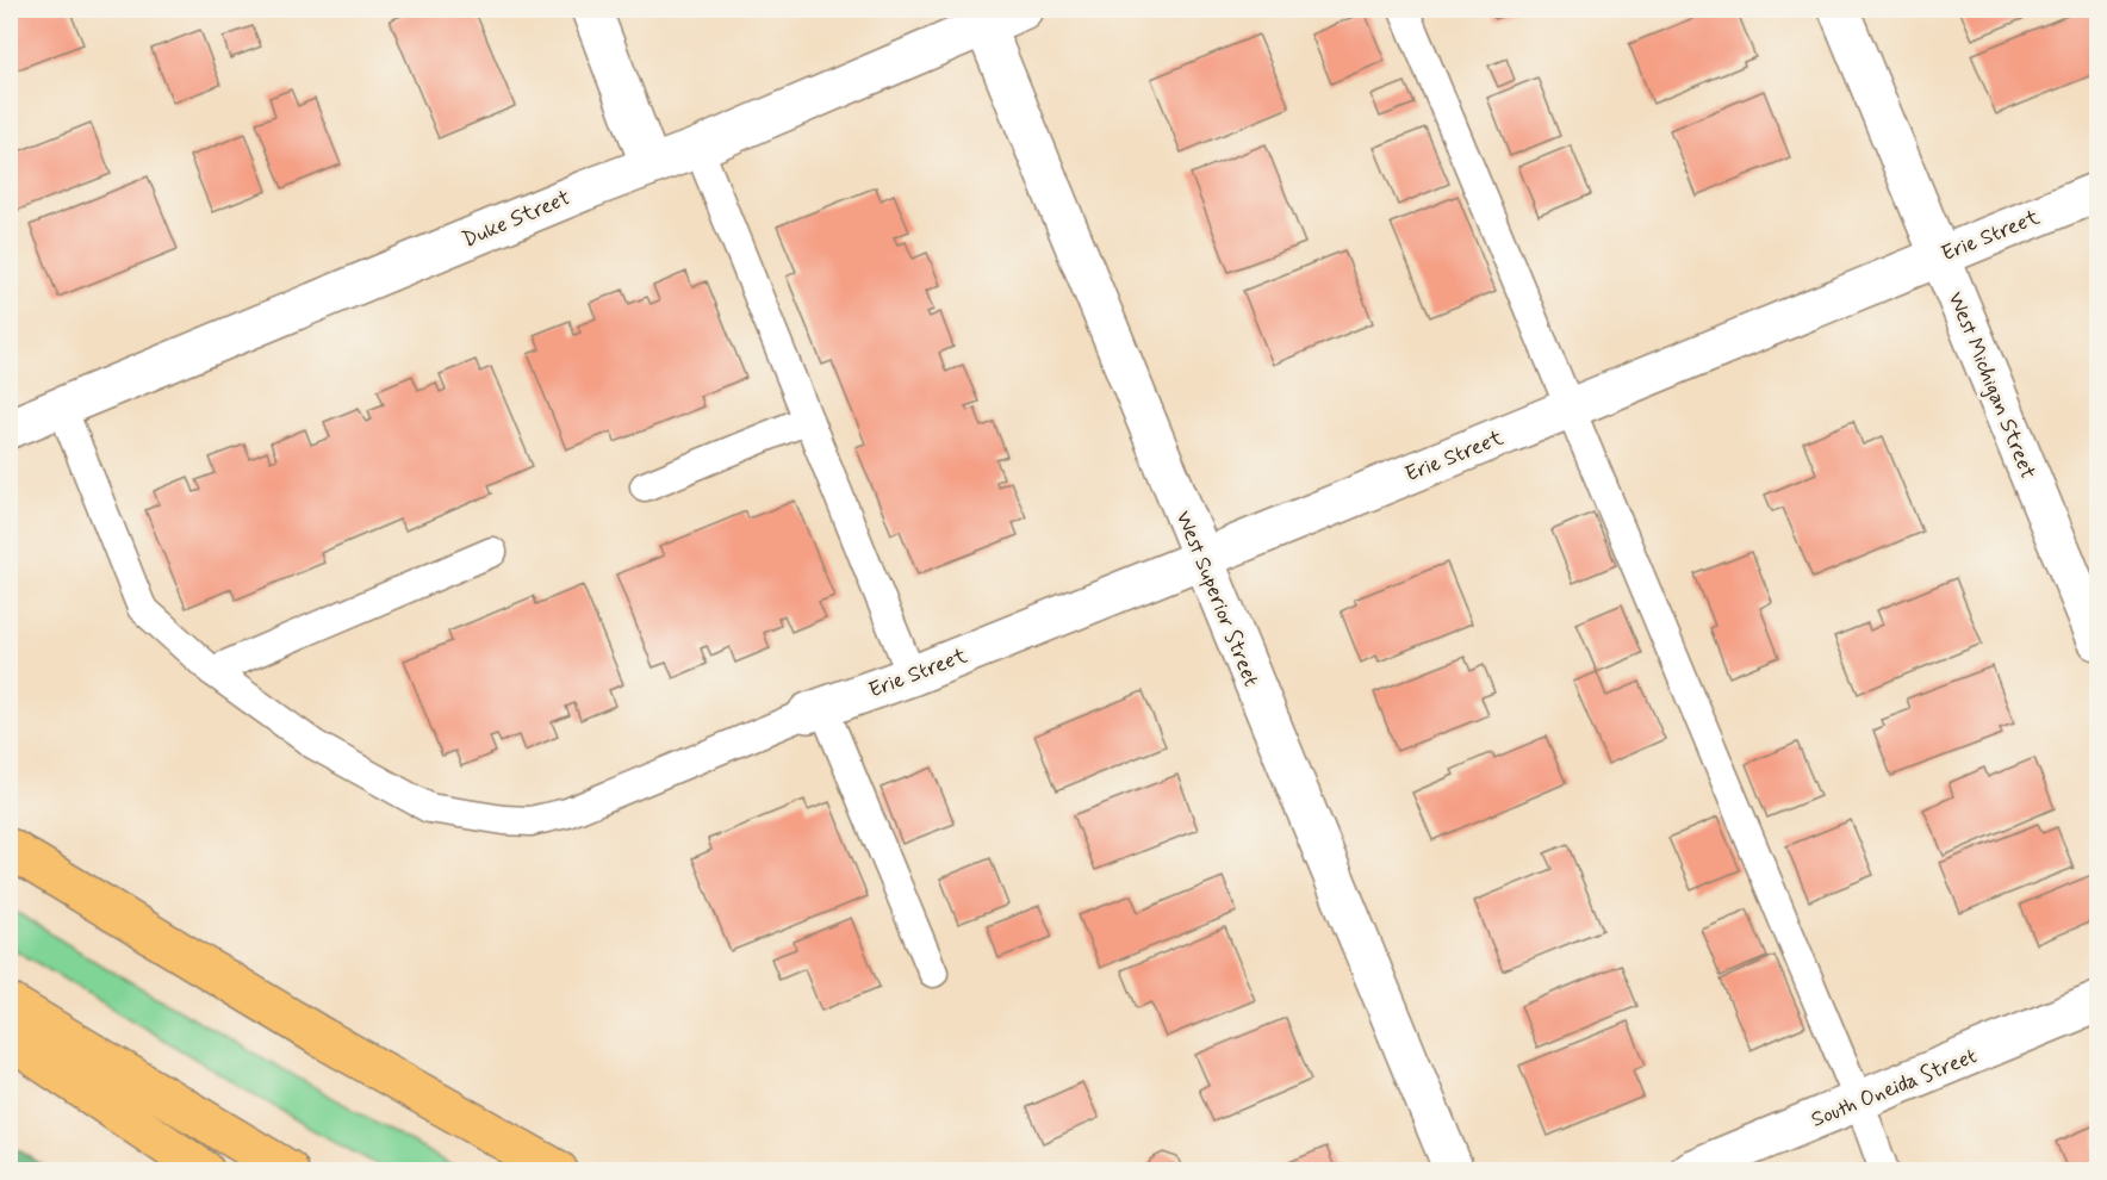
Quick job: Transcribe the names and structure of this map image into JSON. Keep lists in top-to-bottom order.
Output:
{
  "streets": {
    "street": [
      "Duke Street",
      "Erie Street",
      "West Michigan Street",
      "West Superior Street",
      "South Oneida Street"
    ]
  },
  "crossings": [
    ["Duke Street", "West Superior Street"],
    ["Erie Street", "West Michigan Street"],
    ["Erie Street", "West Superior Street"]
  ]
}
